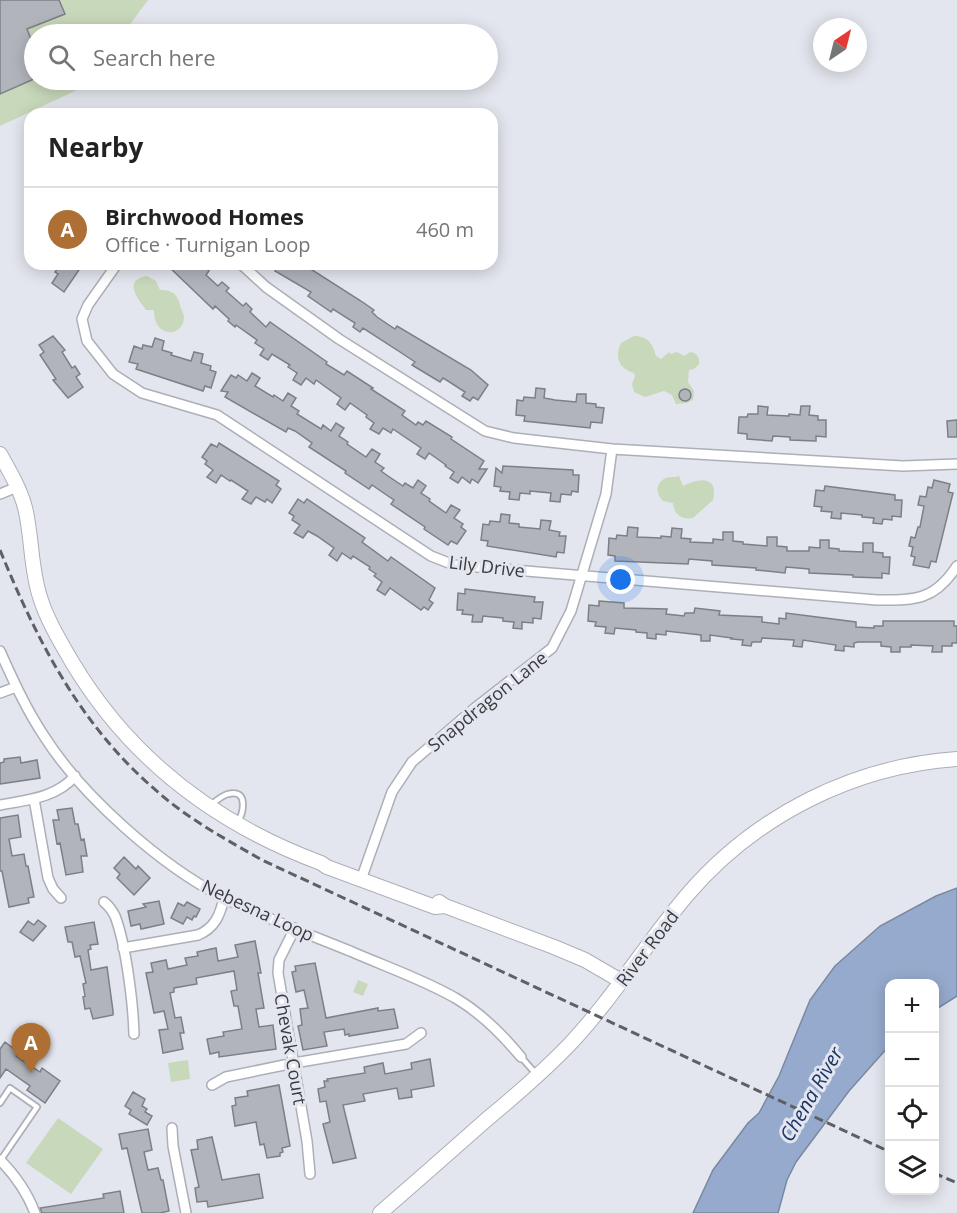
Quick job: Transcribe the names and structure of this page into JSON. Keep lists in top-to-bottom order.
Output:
{
  "streets": {
    "main road": ["River Road"],
    "street": [
      "Lily Drive",
      "Snapdragon Lane",
      "Nebesna Loop",
      "Chevak Court"
    ]
  },
  "crossings": [
    ["Lily Drive", "Snapdragon Lane"],
    ["Nebesna Loop", "Chevak Court"]
  ],
  "water": ["Chena River"],
  "north": "top right",
  "page": {
    "search": "Search here",
    "heading": "Nearby",
    "list": [
      {
        "mark": "A",
        "name": "Birchwood Homes",
        "note": "Office · Turnigan Loop",
        "value": "460 m"
      }
    ],
    "map_buttons": ["+", "−"],
    "pins": "A"
  }
}
